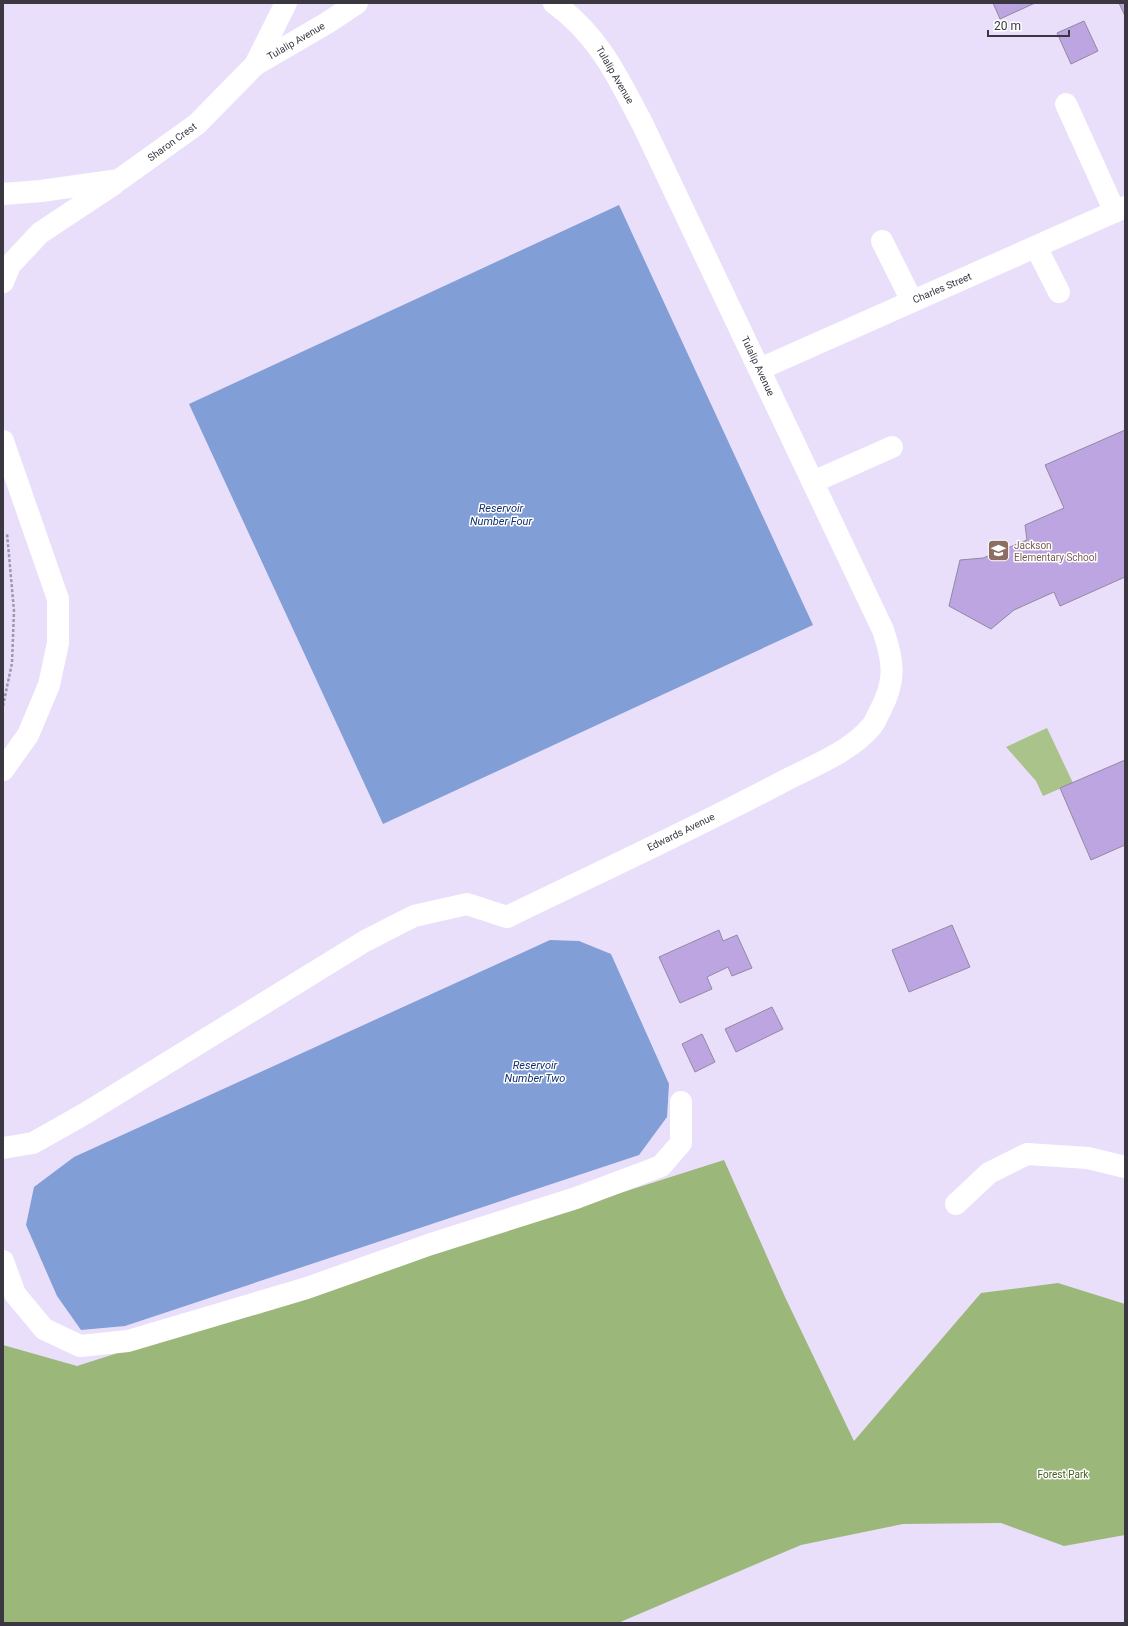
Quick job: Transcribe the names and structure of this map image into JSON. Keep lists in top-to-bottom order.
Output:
{
  "streets": {
    "street": [
      "Tulalip Avenue",
      "Sharon Crest",
      "Charles Street",
      "Edwards Avenue"
    ]
  },
  "crossings": [
    ["Tulalip Avenue", "Sharon Crest"],
    ["Tulalip Avenue", "Charles Street"],
    ["Tulalip Avenue", "Edwards Avenue"]
  ],
  "water": ["Reservoir Number Four", "Reservoir Number Two"],
  "parks": ["Forest Park"],
  "places": {
    "school or university": ["Jackson Elementary School"]
  },
  "scale_bar": "20 m"
}
